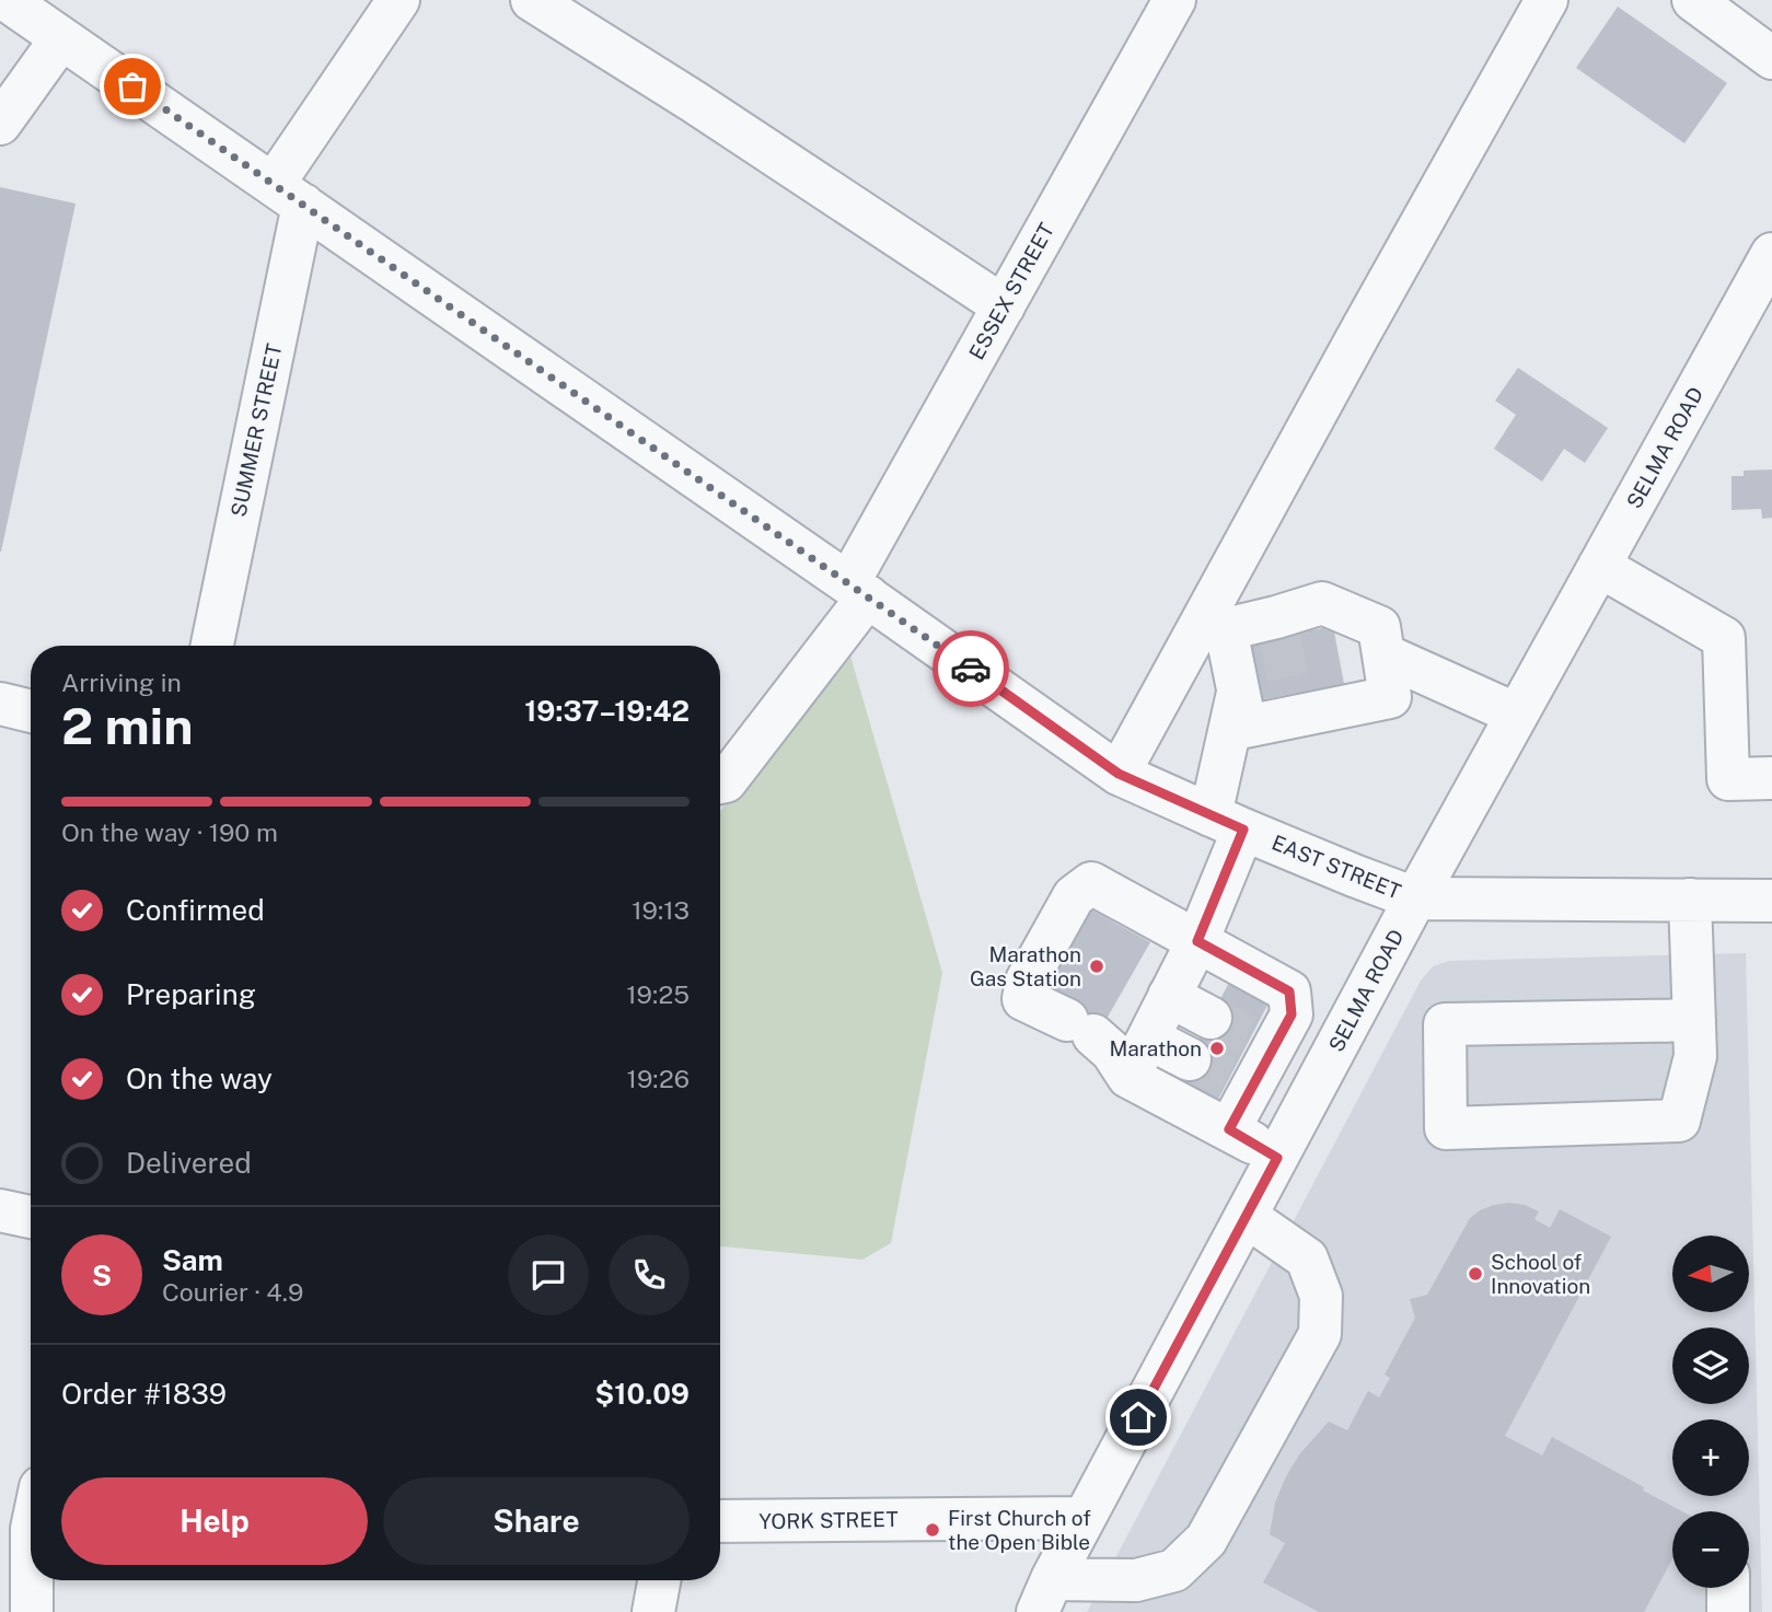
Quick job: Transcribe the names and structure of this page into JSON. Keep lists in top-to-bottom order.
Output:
{
  "streets": {
    "street": [
      "ESSEX STREET",
      "SUMMER STREET",
      "SELMA ROAD",
      "EAST STREET",
      "YORK STREET"
    ]
  },
  "crossings": [
    ["ESSEX STREET", "EAST STREET"],
    ["SUMMER STREET", "EAST STREET"],
    ["SELMA ROAD", "EAST STREET"],
    ["SELMA ROAD", "YORK STREET"]
  ],
  "places": [
    "Marathon Gas Station",
    "Marathon",
    "School of Innovation",
    "First Church of the Open Bible"
  ],
  "north": "left",
  "page": {
    "heading": ["2 min", "Arriving in", "19:37–19:42"],
    "panel": [
      "Sam",
      "Courier · 4.9",
      "Order #1839",
      "$10.09"
    ],
    "bar": "On the way · 190 m",
    "list": [
      ["Confirmed", "19:13"],
      ["Preparing", "19:25"],
      ["On the way", "19:26"],
      "Delivered"
    ],
    "round": "S",
    "map_buttons": ["+", "−"],
    "buttons": ["Help", "Share"]
  }
}
